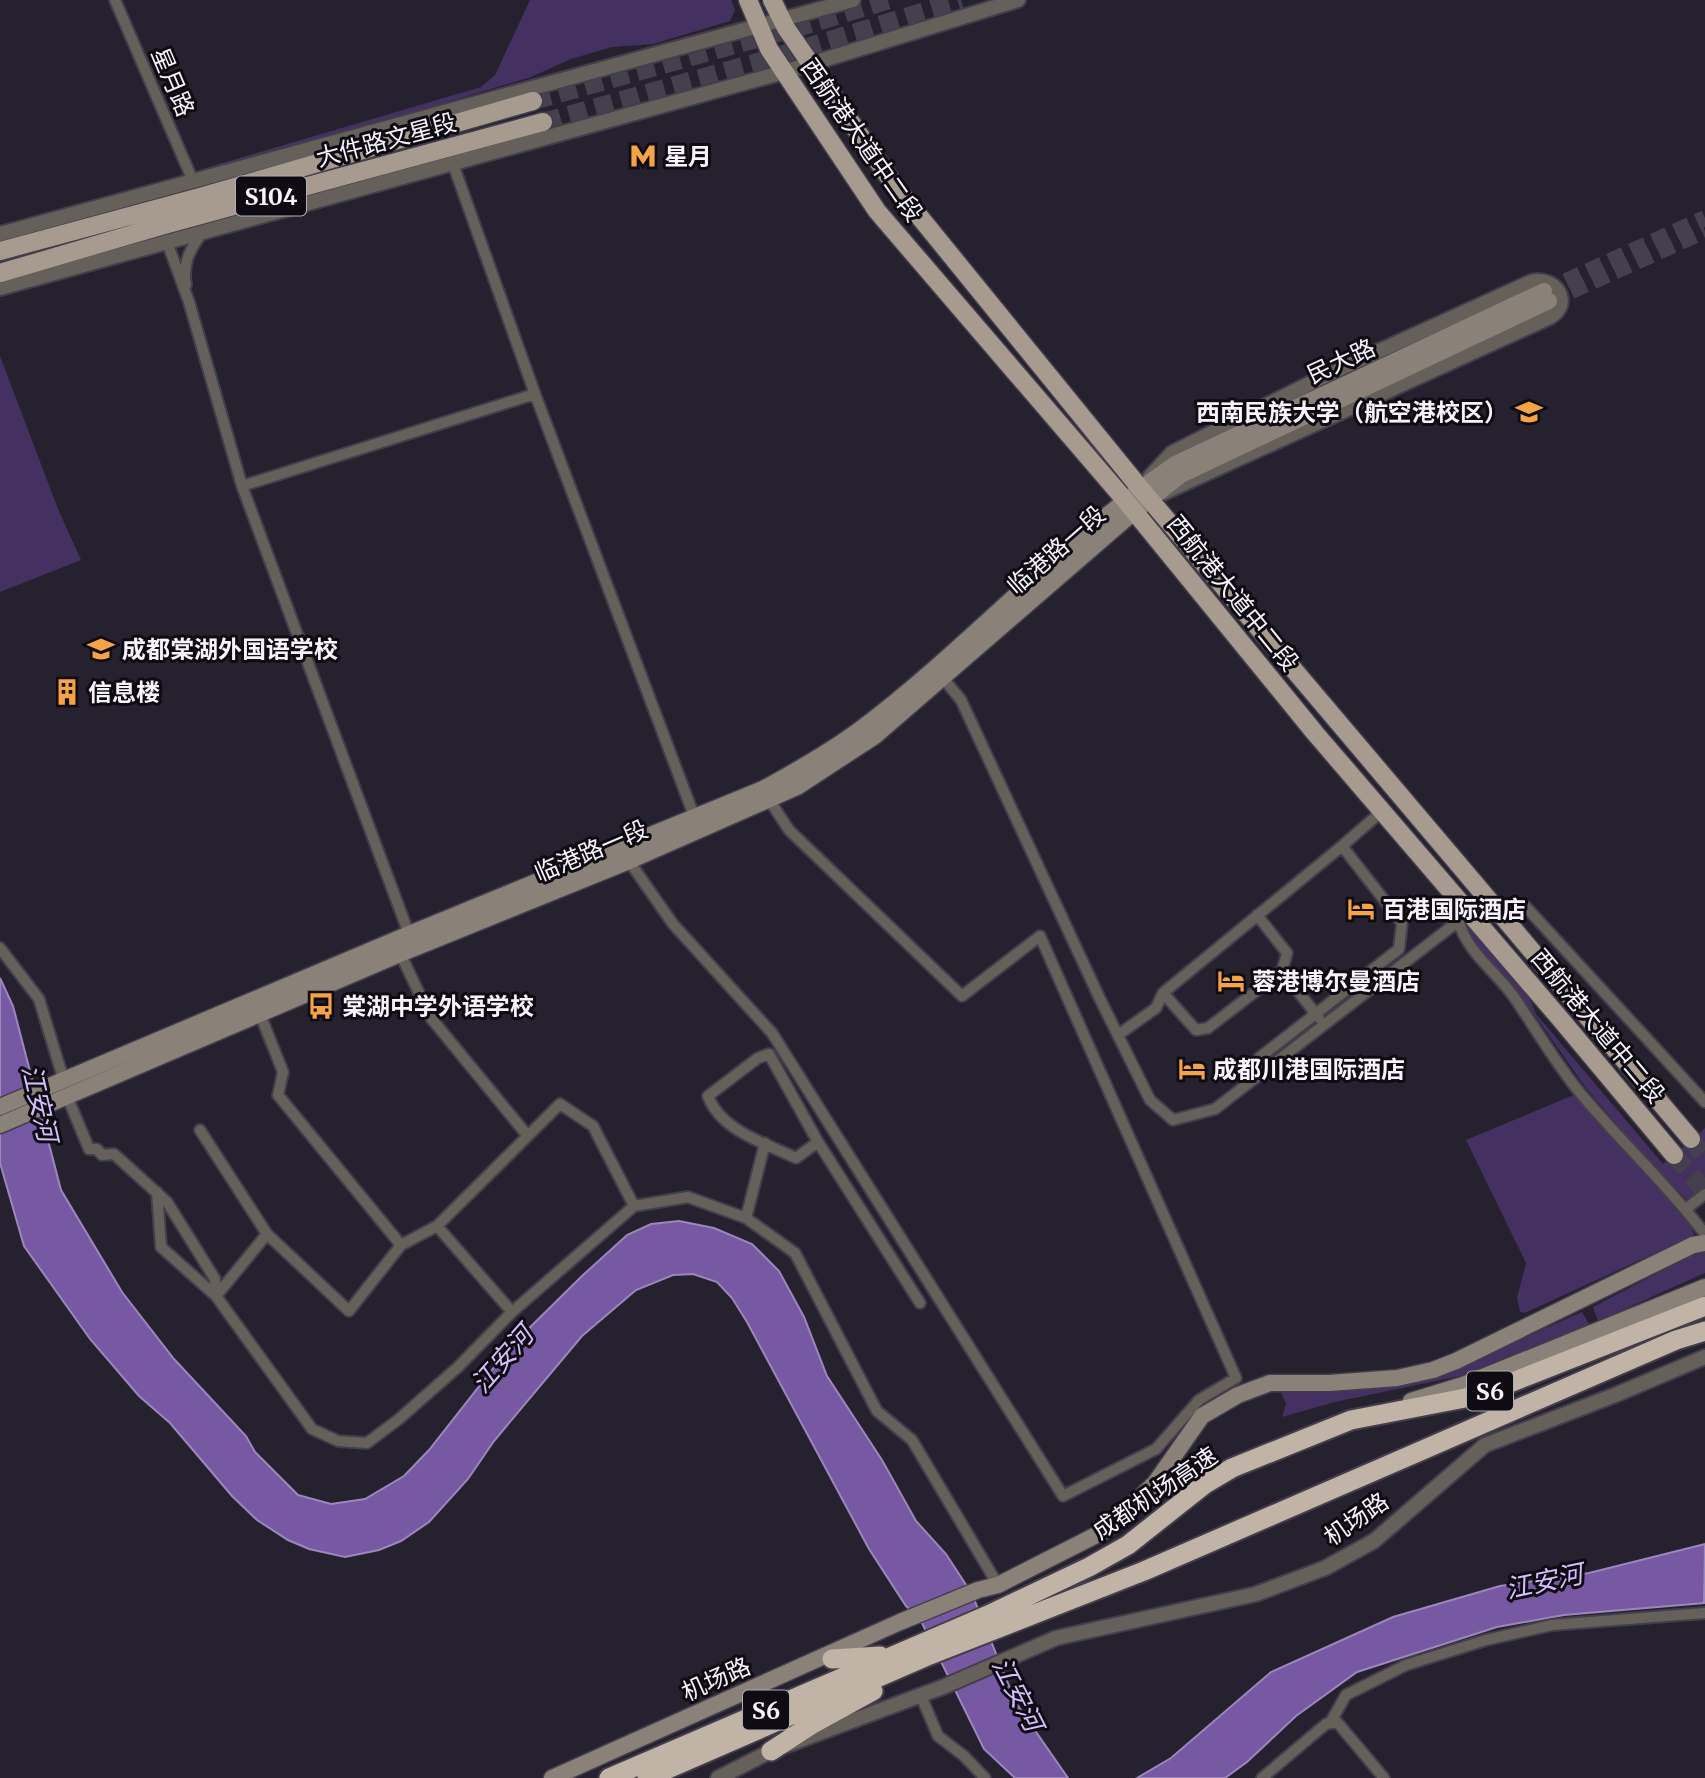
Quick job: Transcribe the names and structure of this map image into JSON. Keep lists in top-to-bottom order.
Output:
{
  "streets": {
    "highway": ["S6", "成都机场高速"],
    "main road": [
      "大件路文星段",
      "西航港大道中二段",
      "S104",
      "民大路",
      "临港路一段",
      "机场路"
    ],
    "street": ["星月路"]
  },
  "crossings": [
    ["西航港大道中二段", "民大路"],
    ["西航港大道中二段", "临港路一段"],
    ["民大路", "临港路一段"]
  ],
  "water": ["江安河"],
  "places": {
    "metro station": ["星月"],
    "school or university": ["西南民族大学（航空港校区）", "成都棠湖外国语学校"],
    "building": ["信息楼"],
    "hotel": ["百港国际酒店", "蓉港博尔曼酒店", "成都川港国际酒店"],
    "bus stop": ["棠湖中学外语学校"]
  }
}
